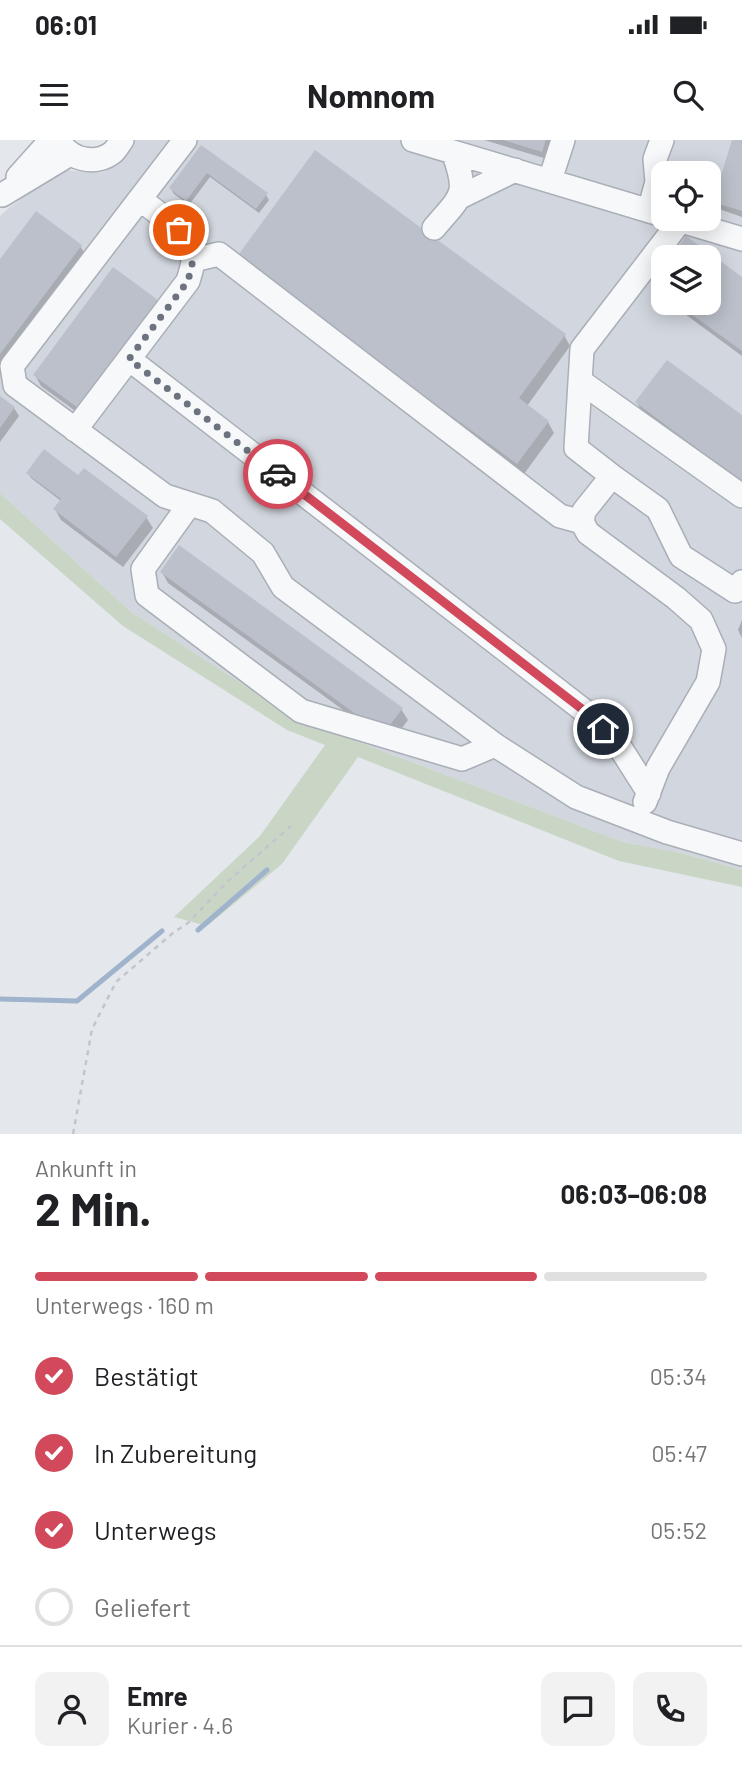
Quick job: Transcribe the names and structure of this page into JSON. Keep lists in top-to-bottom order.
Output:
{
  "page": {
    "status": "06:01",
    "header": "Nomnom",
    "heading": ["2 Min.", "Ankunft in", "06:03–06:08"],
    "panel": ["Emre", "Kurier · 4.6"],
    "bar": "Unterwegs · 160 m",
    "list": [
      ["Bestätigt", "05:34"],
      ["In Zubereitung", "05:47"],
      ["Unterwegs", "05:52"],
      "Geliefert"
    ]
  }
}
